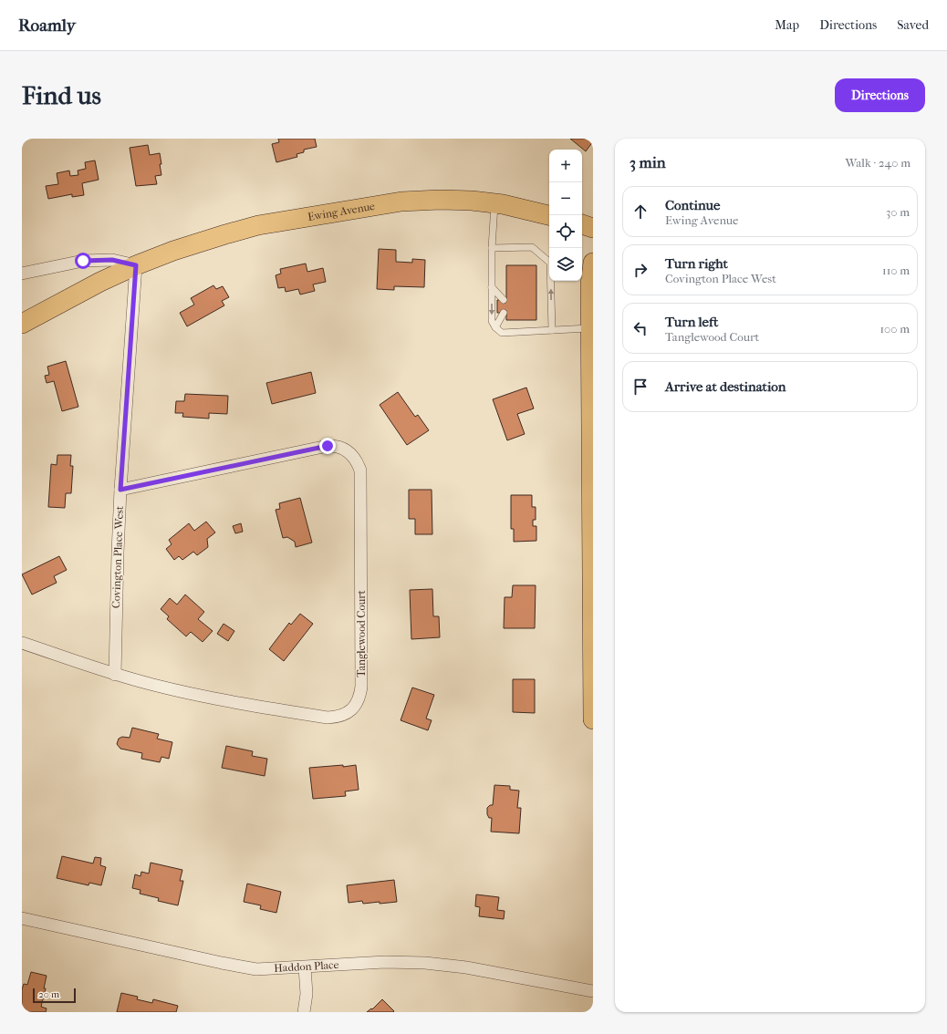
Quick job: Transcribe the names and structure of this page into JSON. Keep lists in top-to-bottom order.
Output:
{
  "streets": {
    "main road": ["Ewing Avenue"],
    "street": ["Covington Place West", "Tanglewood Court", "Haddon Place"]
  },
  "crossings": [
    ["Ewing Avenue", "Covington Place West"],
    ["Covington Place West", "Tanglewood Court"]
  ],
  "scale_bar": "20 m",
  "page": {
    "header": "Roamly",
    "nav": ["Map", "Directions", "Saved"],
    "buttons": "Directions",
    "title": "Find us",
    "heading": ["3 min", "Walk · 240 m"],
    "map_buttons": ["+", "−"],
    "list": [
      ["Continue", "Ewing Avenue", "30 m"],
      ["Turn right", "Covington Place West", "110 m"],
      ["Turn left", "Tanglewood Court", "100 m"],
      "Arrive at destination"
    ],
    "scale": "20 m"
  }
}
